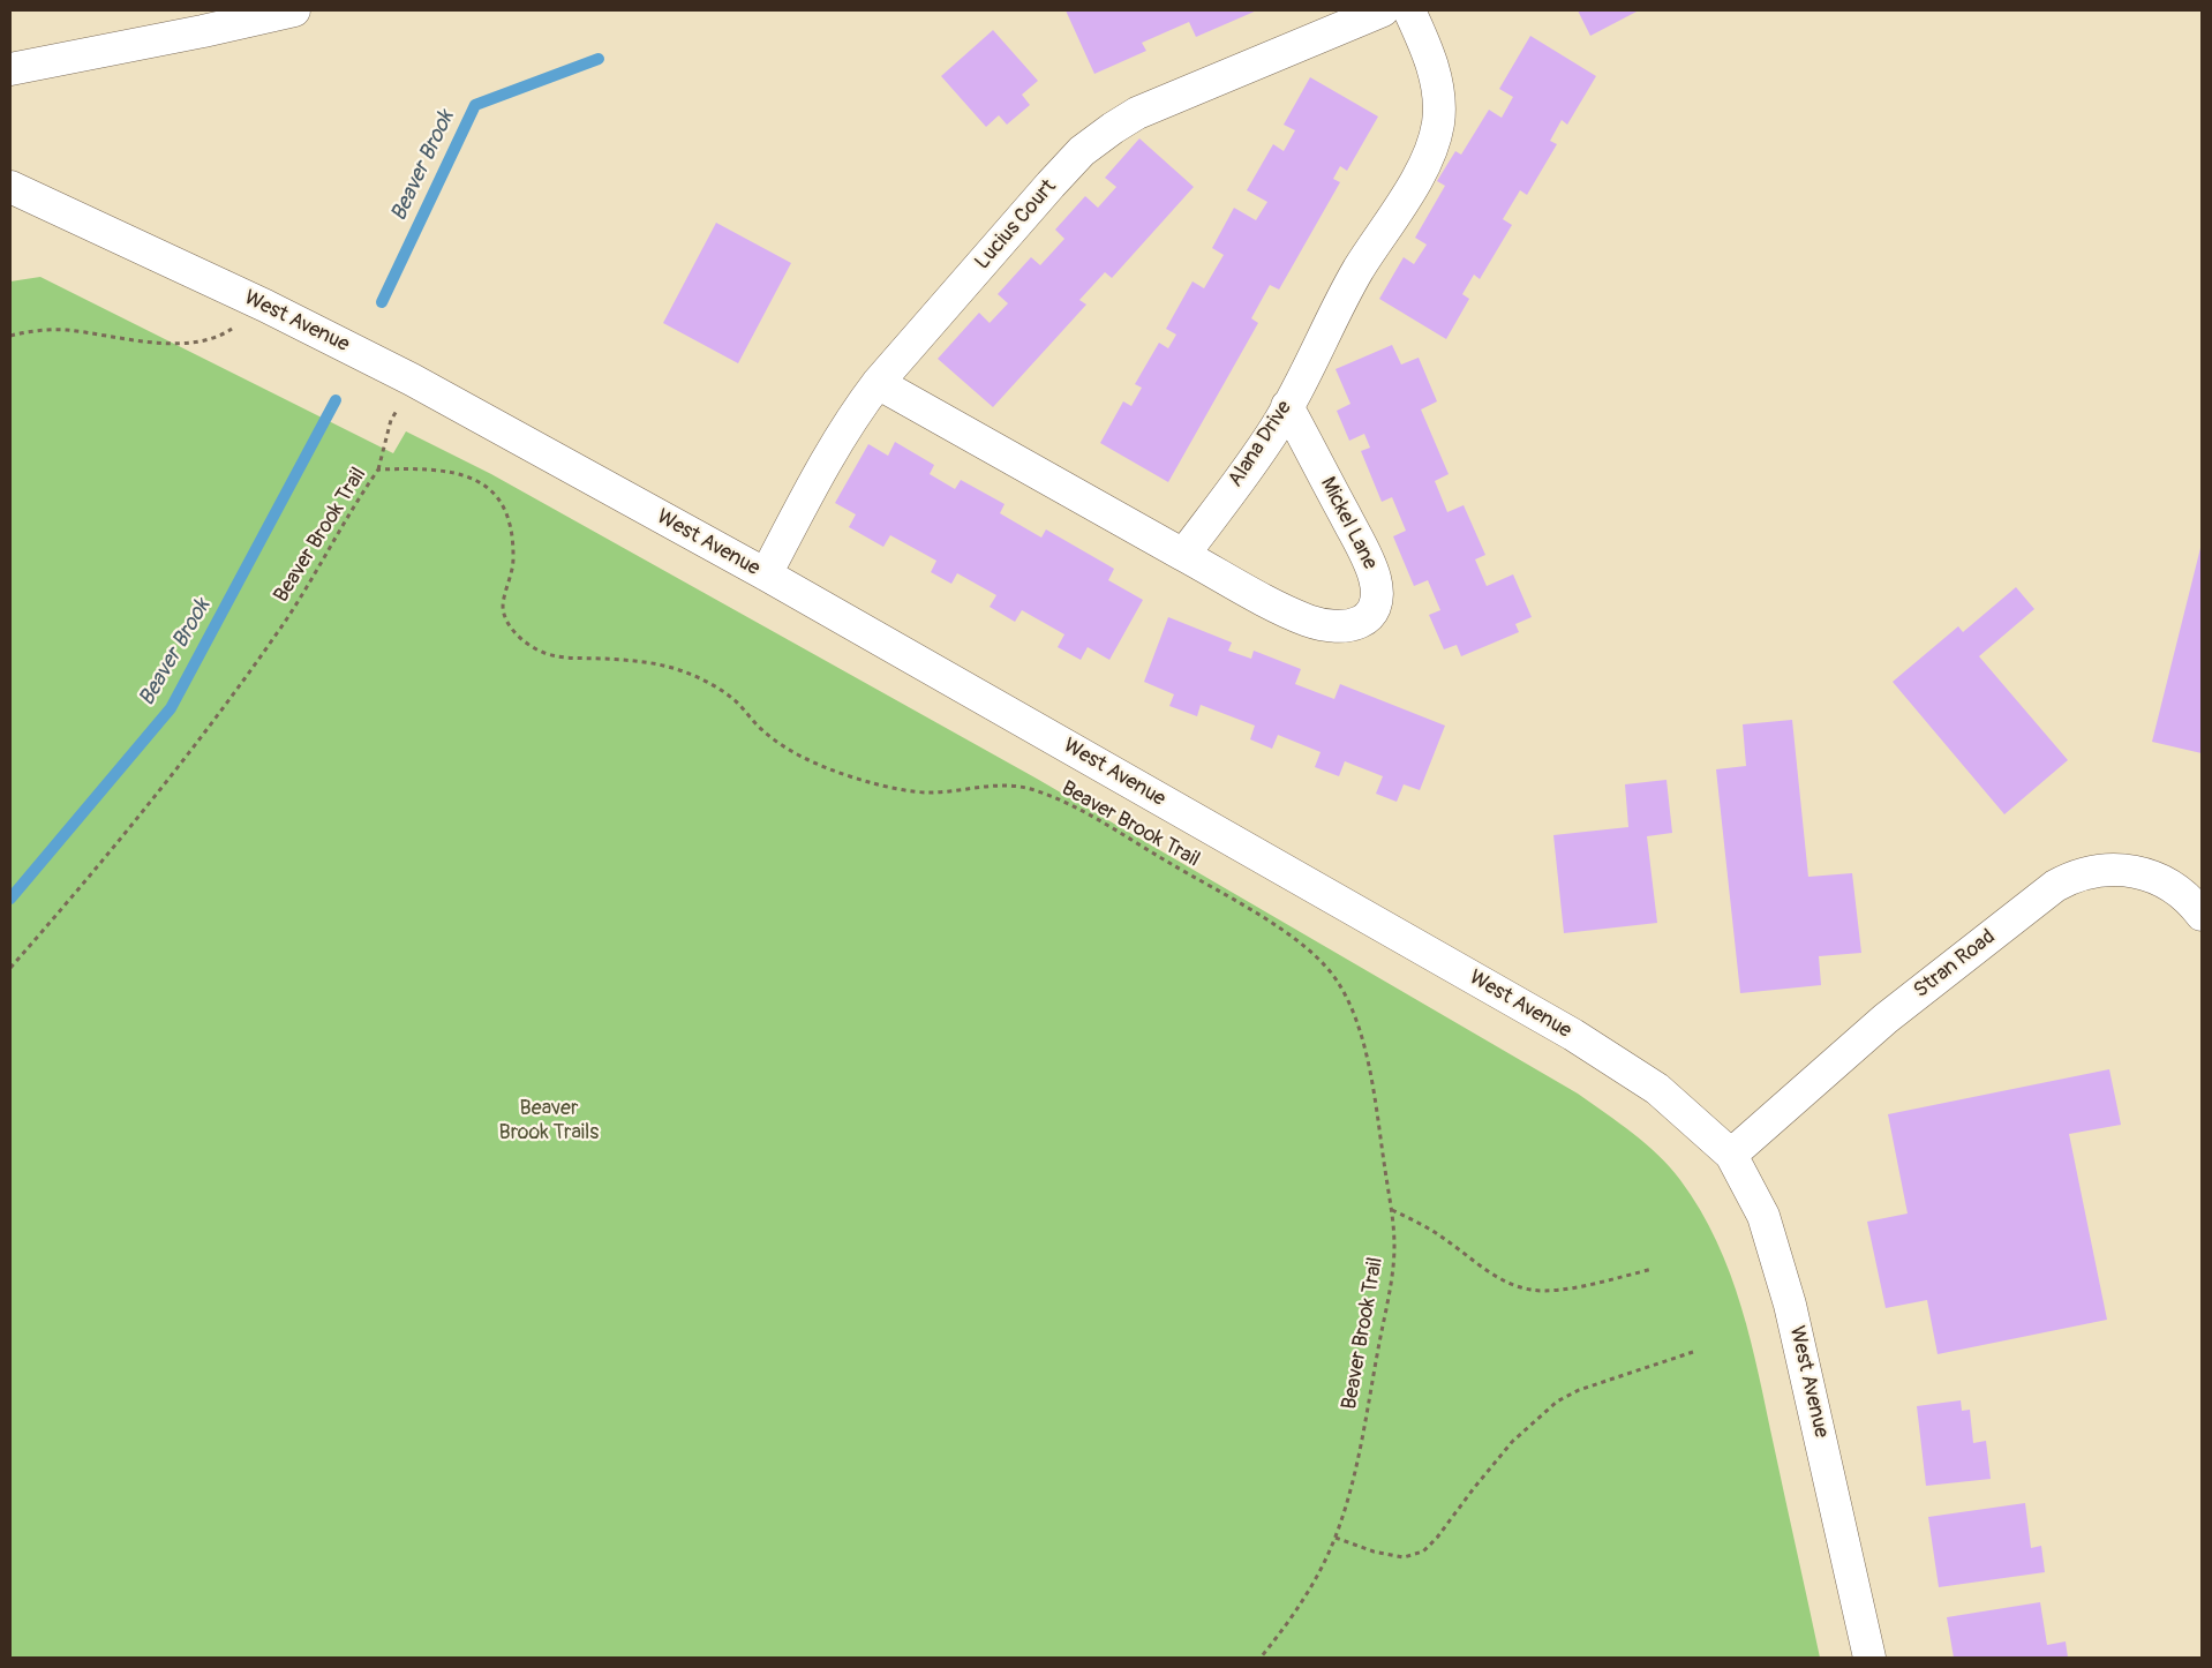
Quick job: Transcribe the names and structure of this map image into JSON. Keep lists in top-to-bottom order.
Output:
{
  "streets": {
    "main road": [
      "Lucius Court",
      "West Avenue",
      "Alana Drive",
      "Mickel Lane",
      "Stran Road"
    ],
    "path": ["Beaver Brook Trail"]
  },
  "crossings": [
    ["Lucius Court", "West Avenue"],
    ["West Avenue", "Stran Road"],
    ["Alana Drive", "Mickel Lane"]
  ],
  "water": ["Beaver Brook"],
  "parks": ["Beaver Brook Trails"]
}
